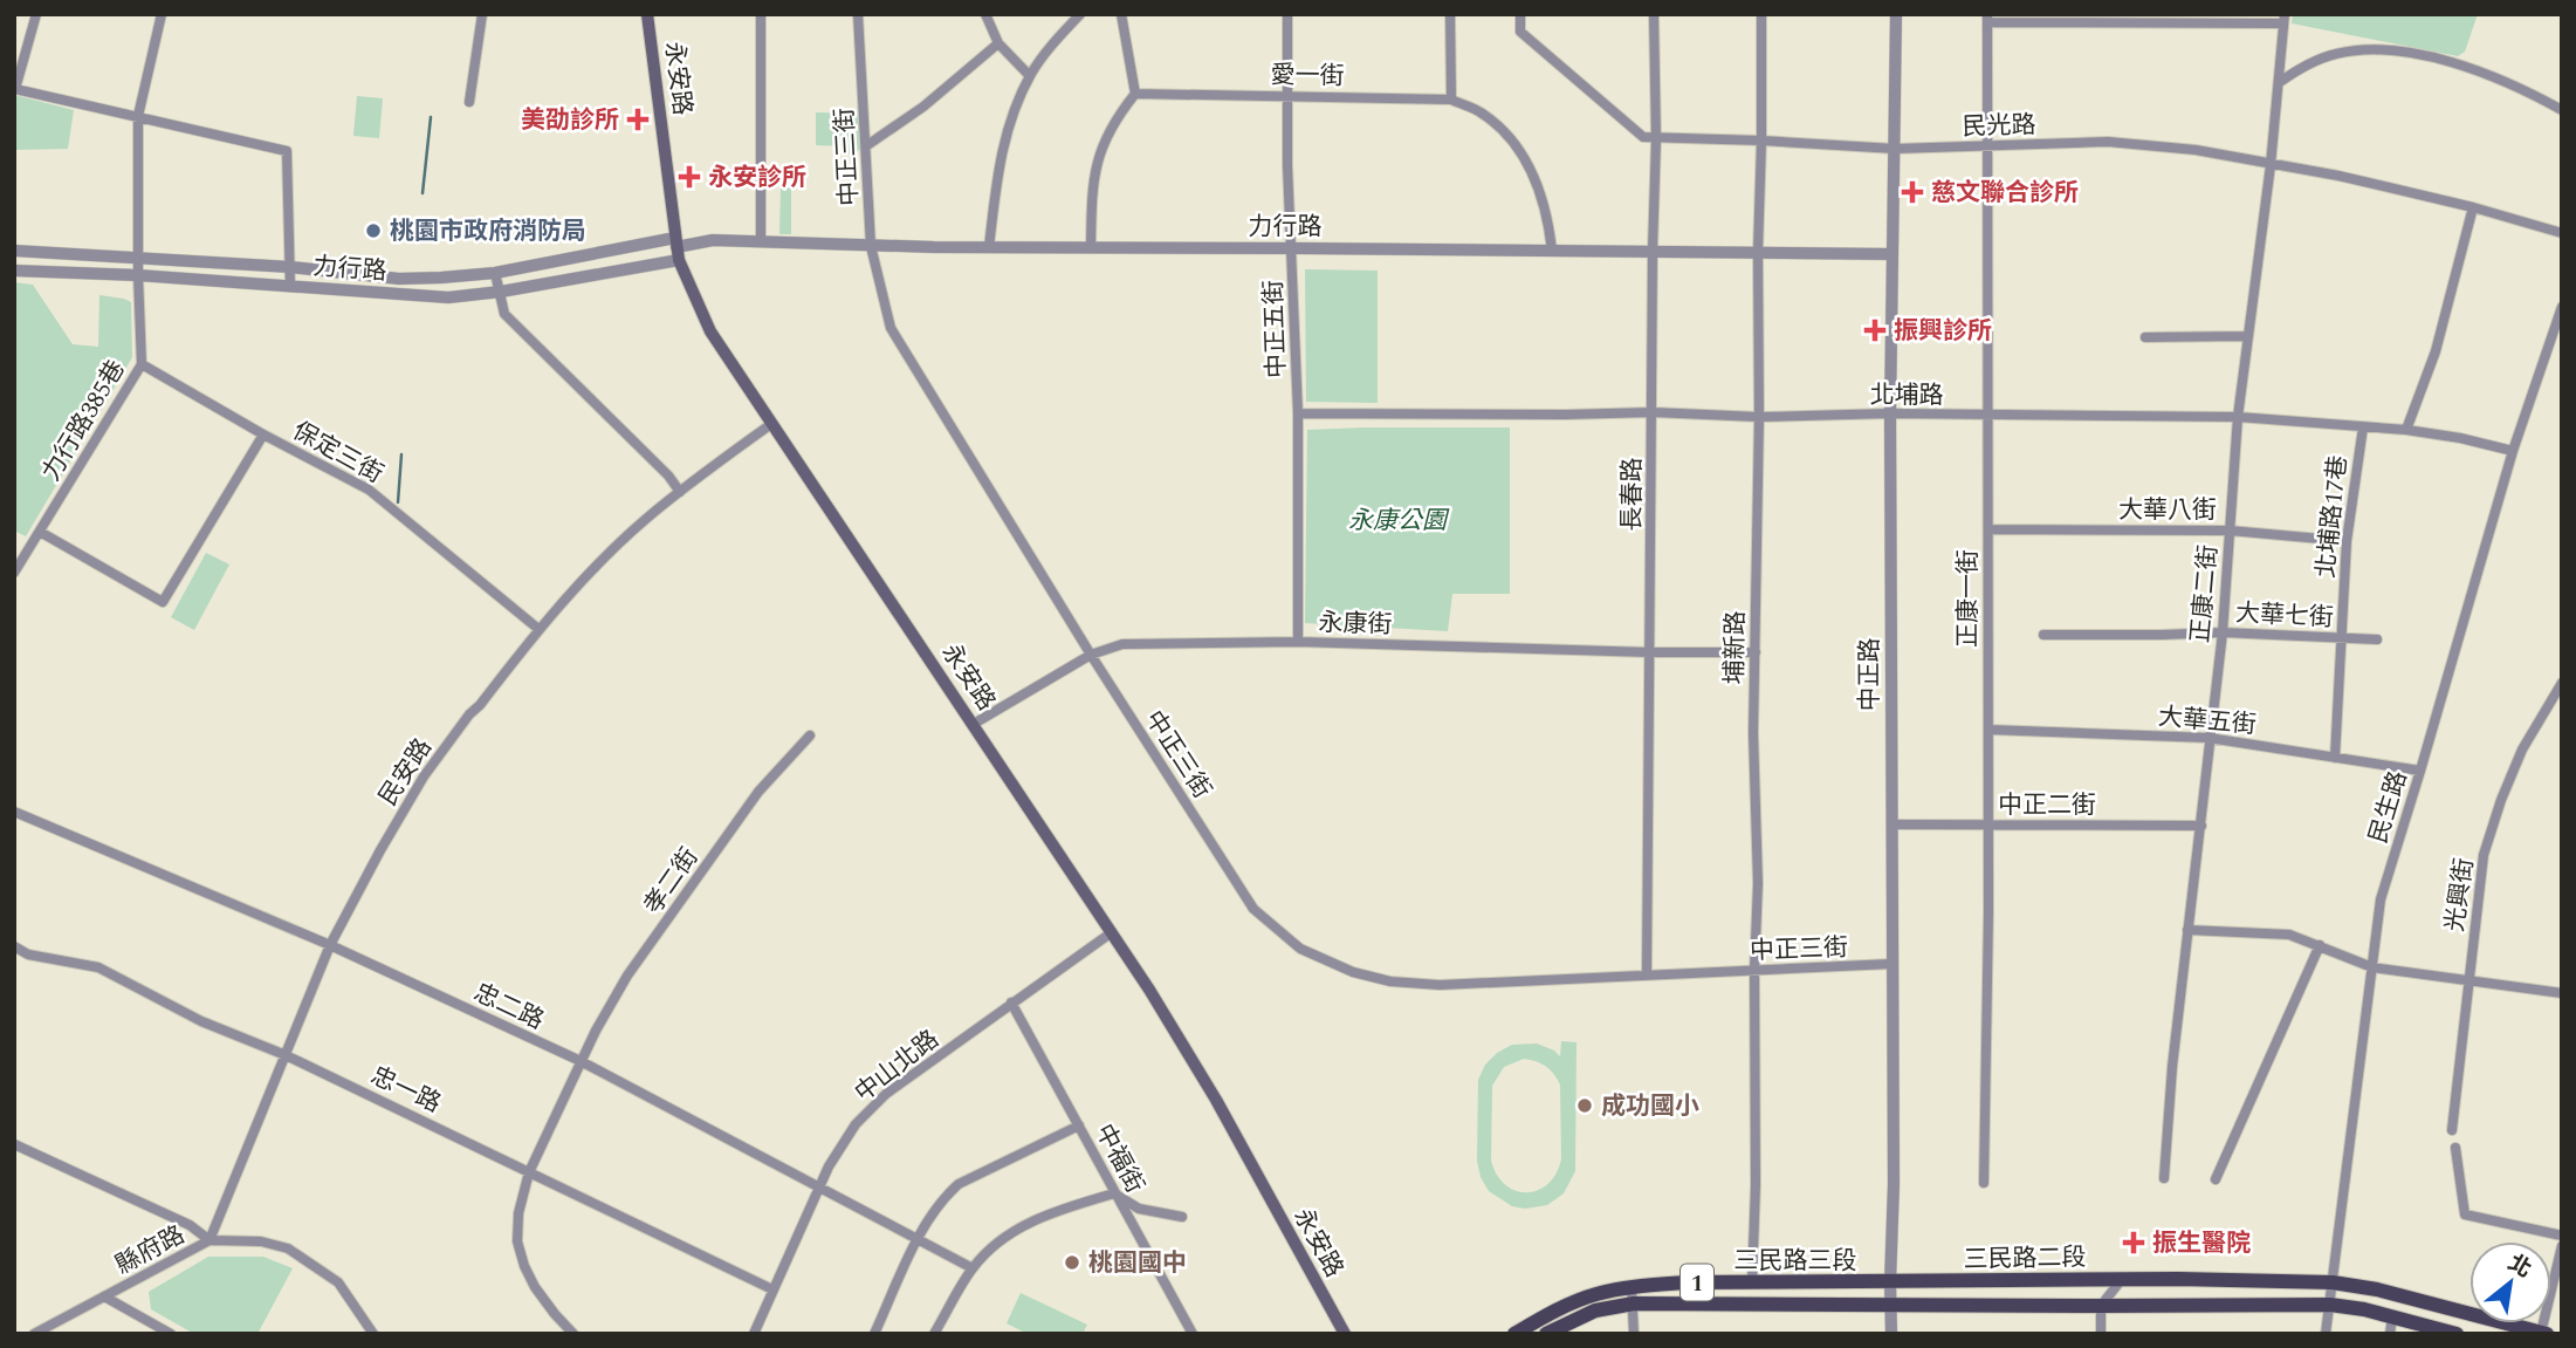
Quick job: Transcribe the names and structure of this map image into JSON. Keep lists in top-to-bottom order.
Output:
{
  "streets": {
    "main road": [
      "永安路",
      "三民路二段",
      "三民路三段",
      "1"
    ],
    "street": [
      "愛一街",
      "民光路",
      "中正三街",
      "力行路",
      "中正五街",
      "北埔路",
      "力行路385巷",
      "保定三街",
      "長春路",
      "大華八街",
      "北埔路17巷",
      "正康二街",
      "正康一街",
      "大華七街",
      "永康街",
      "埔新路",
      "中正路",
      "大華五街",
      "民安路",
      "中正二街",
      "民生路",
      "孝二街",
      "光興街",
      "忠二路",
      "中山北路",
      "忠一路",
      "中福街",
      "縣府路"
    ]
  },
  "crossings": [
    ["愛一街", "力行路"],
    ["愛一街", "中正五街"],
    ["永安路", "力行路"],
    ["永安路", "永康街"],
    ["永安路", "民安路"],
    ["永安路", "中山北路"],
    ["民光路", "長春路"],
    ["民光路", "正康二街"],
    ["民光路", "正康一街"],
    ["民光路", "埔新路"],
    ["民光路", "中正路"],
    ["中正三街", "力行路"],
    ["中正三街", "長春路"],
    ["中正三街", "永康街"],
    ["中正三街", "埔新路"],
    ["中正三街", "中正路"],
    ["力行路", "中正五街"],
    ["力行路", "力行路385巷"],
    ["力行路", "長春路"],
    ["力行路", "埔新路"],
    ["力行路", "中正路"],
    ["中正五街", "北埔路"],
    ["中正五街", "永康街"],
    ["北埔路", "長春路"],
    ["北埔路", "北埔路17巷"],
    ["北埔路", "正康二街"],
    ["北埔路", "正康一街"],
    ["北埔路", "埔新路"],
    ["北埔路", "中正路"],
    ["北埔路", "民生路"],
    ["力行路385巷", "保定三街"],
    ["保定三街", "民安路"],
    ["長春路", "永康街"],
    ["大華八街", "北埔路17巷"],
    ["大華八街", "正康二街"],
    ["大華八街", "正康一街"],
    ["北埔路17巷", "大華七街"],
    ["北埔路17巷", "大華五街"],
    ["正康二街", "大華七街"],
    ["正康二街", "大華五街"],
    ["正康二街", "中正二街"],
    ["正康一街", "大華五街"],
    ["正康一街", "中正二街"],
    ["永康街", "埔新路"],
    ["埔新路", "三民路三段"],
    ["中正路", "中正二街"],
    ["中正路", "三民路二段"],
    ["中正路", "三民路三段"],
    ["大華五街", "民生路"],
    ["民安路", "忠二路"],
    ["民安路", "忠一路"],
    ["民安路", "縣府路"],
    ["民生路", "三民路二段"],
    ["孝二街", "忠二路"],
    ["孝二街", "忠一路"],
    ["忠二路", "中山北路"],
    ["中山北路", "忠一路"],
    ["中山北路", "中福街"],
    ["三民路二段", "三民路三段"]
  ],
  "parks": ["永康公園"],
  "places": {
    "health": [
      "美劭診所",
      "永安診所",
      "慈文聯合診所",
      "振興診所",
      "振生醫院"
    ],
    "other": ["桃園市政府消防局", "成功國小", "桃園國中"]
  },
  "north": "top right"
}
